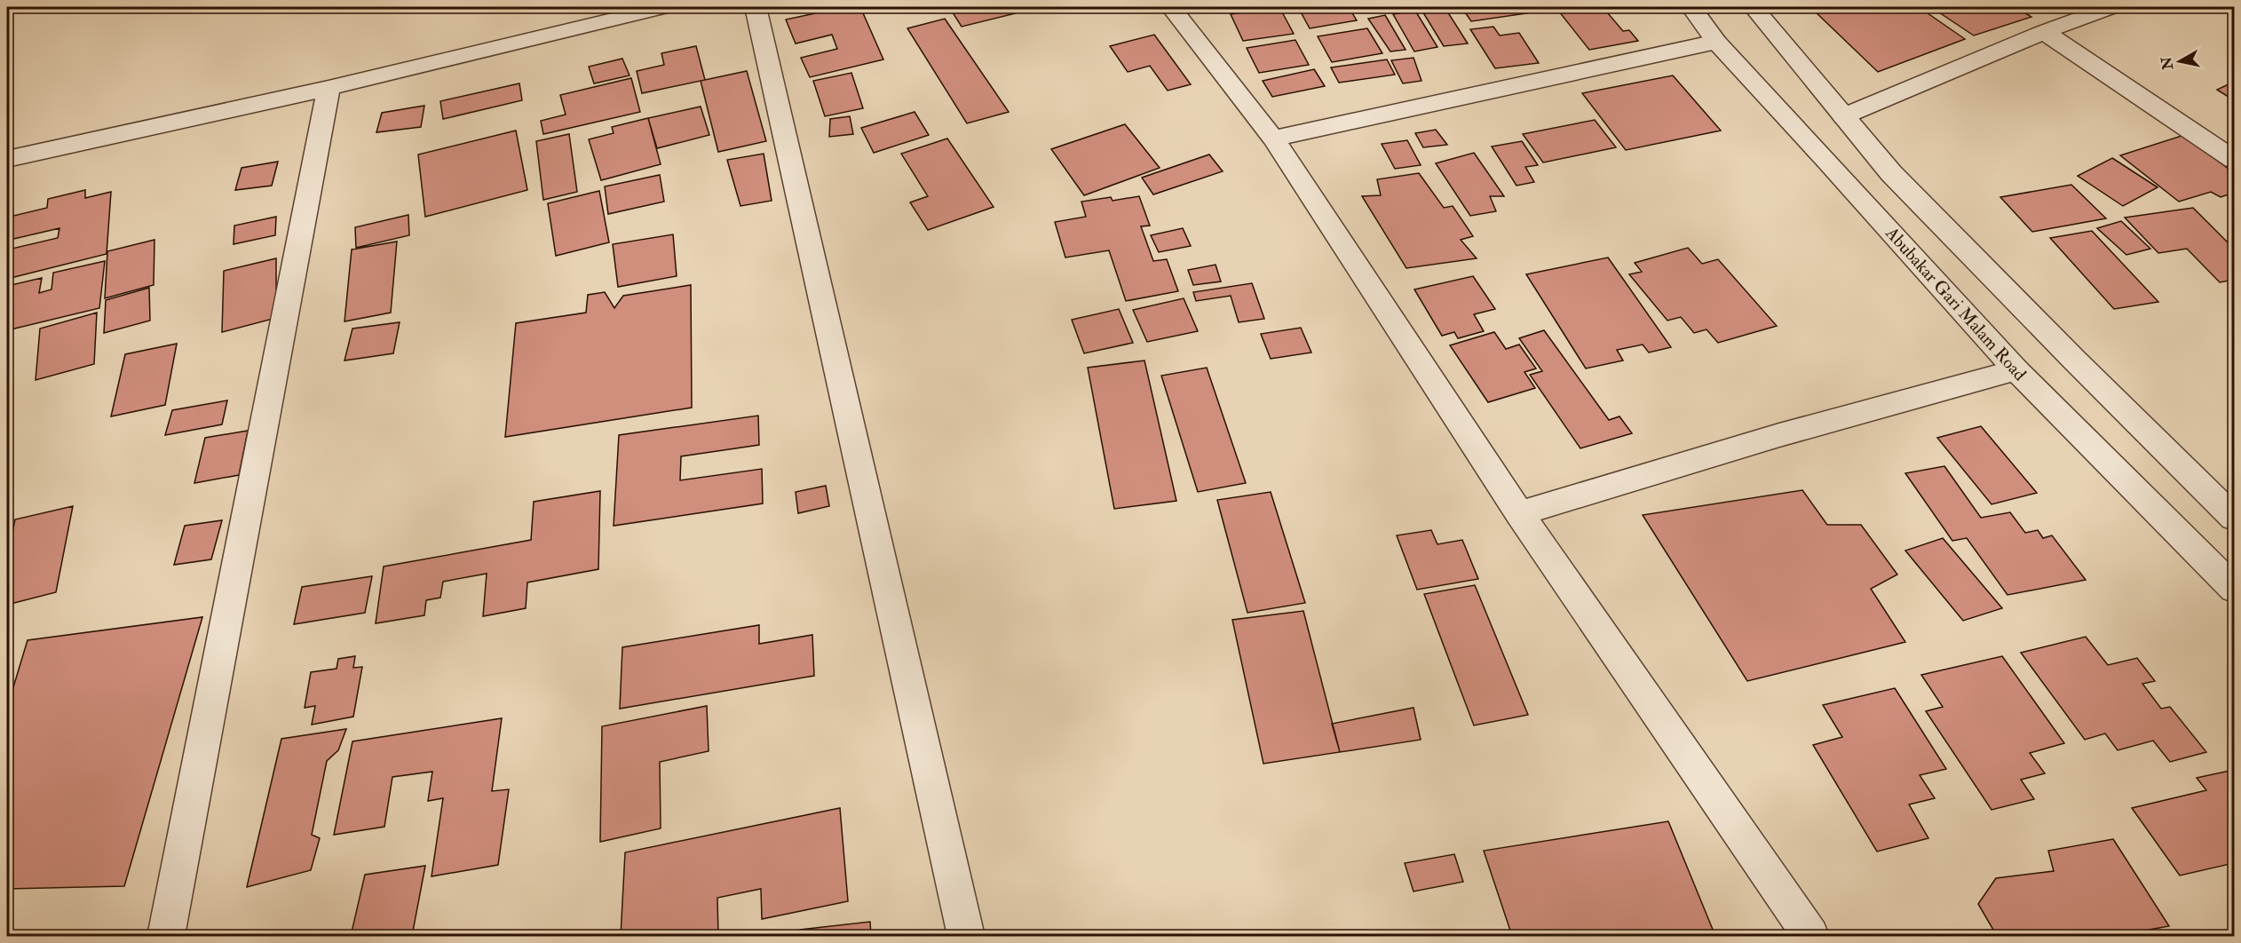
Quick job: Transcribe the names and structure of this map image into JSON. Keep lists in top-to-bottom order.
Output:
{
  "streets": {
    "street": ["Abubakar Gari Malam Road"]
  },
  "north": "left"
}
